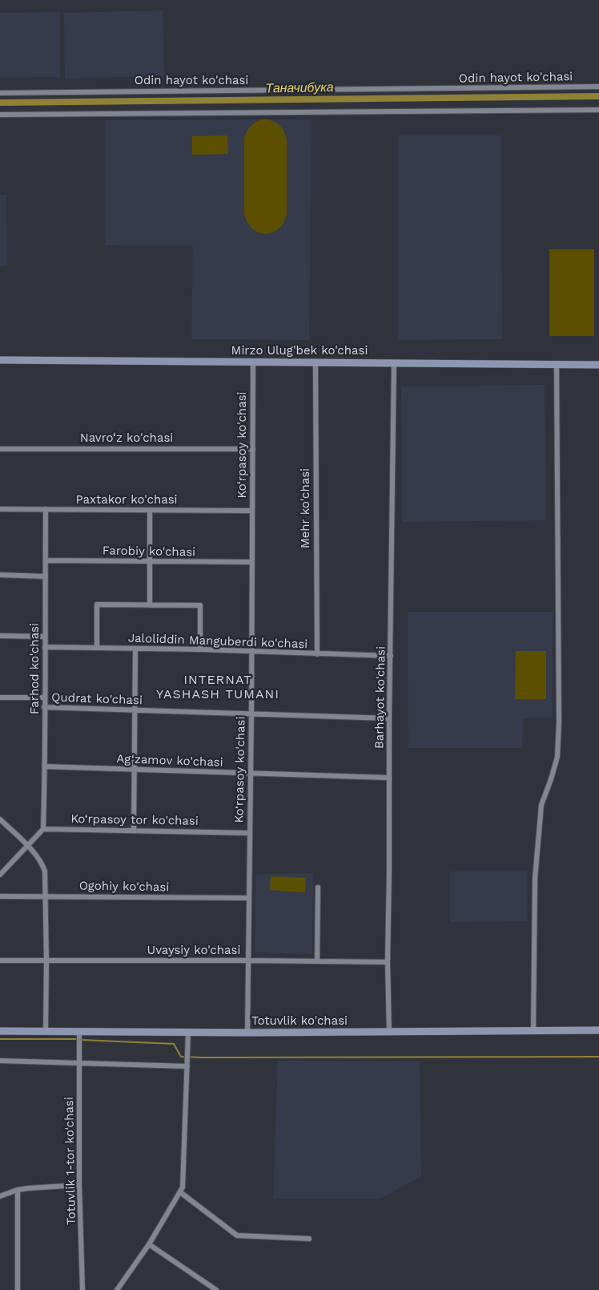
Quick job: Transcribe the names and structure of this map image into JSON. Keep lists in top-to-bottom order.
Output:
{
  "streets": {
    "main road": ["Mirzo Ulug'bek ko'chasi", "Totuvlik ko'chasi"],
    "street": [
      "Odin hayot ko'chasi",
      "Navro‘z ko'chasi",
      "Ko‘rpasoy ko'chasi",
      "Paxtakor ko'chasi",
      "Mehr ko'chasi",
      "Farobiy ko'chasi",
      "Jaloliddin Manguberdi ko'chasi",
      "Farhod ko'chasi",
      "Barhayot ko'chasi",
      "Qudrat ko'chasi",
      "Ag‘zamov ko'chasi",
      "Ko‘rpasoy tor ko'chasi",
      "Ogohiy ko'chasi",
      "Uvaysiy ko'chasi",
      "Totuvlik 1-tor ko'chasi"
    ]
  },
  "crossings": [
    ["Mirzo Ulug'bek ko'chasi", "Ko‘rpasoy ko'chasi"],
    ["Mirzo Ulug'bek ko'chasi", "Mehr ko'chasi"],
    ["Mirzo Ulug'bek ko'chasi", "Barhayot ko'chasi"],
    ["Navro‘z ko'chasi", "Ko‘rpasoy ko'chasi"],
    ["Ko‘rpasoy ko'chasi", "Paxtakor ko'chasi"],
    ["Ko‘rpasoy ko'chasi", "Farobiy ko'chasi"],
    ["Ko‘rpasoy ko'chasi", "Jaloliddin Manguberdi ko'chasi"],
    ["Ko‘rpasoy ko'chasi", "Qudrat ko'chasi"],
    ["Ko‘rpasoy ko'chasi", "Ag‘zamov ko'chasi"],
    ["Ko‘rpasoy ko'chasi", "Ko‘rpasoy tor ko'chasi"],
    ["Ko‘rpasoy ko'chasi", "Ogohiy ko'chasi"],
    ["Ko‘rpasoy ko'chasi", "Uvaysiy ko'chasi"],
    ["Ko‘rpasoy ko'chasi", "Totuvlik ko'chasi"],
    ["Paxtakor ko'chasi", "Farhod ko'chasi"],
    ["Mehr ko'chasi", "Jaloliddin Manguberdi ko'chasi"],
    ["Farobiy ko'chasi", "Farhod ko'chasi"],
    ["Jaloliddin Manguberdi ko'chasi", "Farhod ko'chasi"],
    ["Jaloliddin Manguberdi ko'chasi", "Barhayot ko'chasi"],
    ["Farhod ko'chasi", "Qudrat ko'chasi"],
    ["Farhod ko'chasi", "Ag‘zamov ko'chasi"],
    ["Farhod ko'chasi", "Ko‘rpasoy tor ko'chasi"],
    ["Barhayot ko'chasi", "Qudrat ko'chasi"],
    ["Barhayot ko'chasi", "Ag‘zamov ko'chasi"],
    ["Barhayot ko'chasi", "Uvaysiy ko'chasi"],
    ["Barhayot ko'chasi", "Totuvlik ko'chasi"],
    ["Totuvlik ko'chasi", "Totuvlik 1-tor ko'chasi"]
  ],
  "districts": ["INTERNAT YASHASH TUMANI"],
  "water": ["Таначибука"]
}
